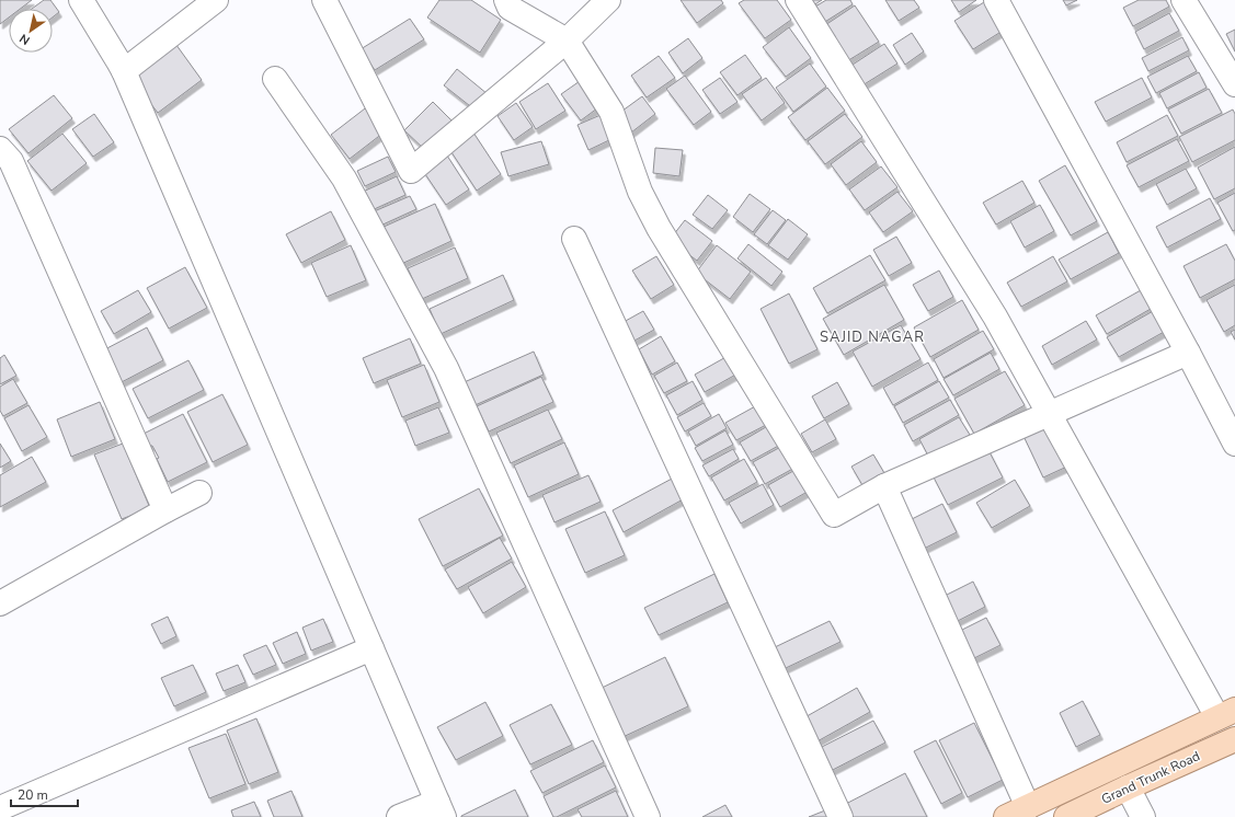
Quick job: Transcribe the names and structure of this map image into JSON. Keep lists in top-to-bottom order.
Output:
{
  "streets": {
    "main road": ["Grand Trunk Road"]
  },
  "districts": ["SAJID NAGAR"],
  "scale_bar": "20 m",
  "north": "bottom left"
}
